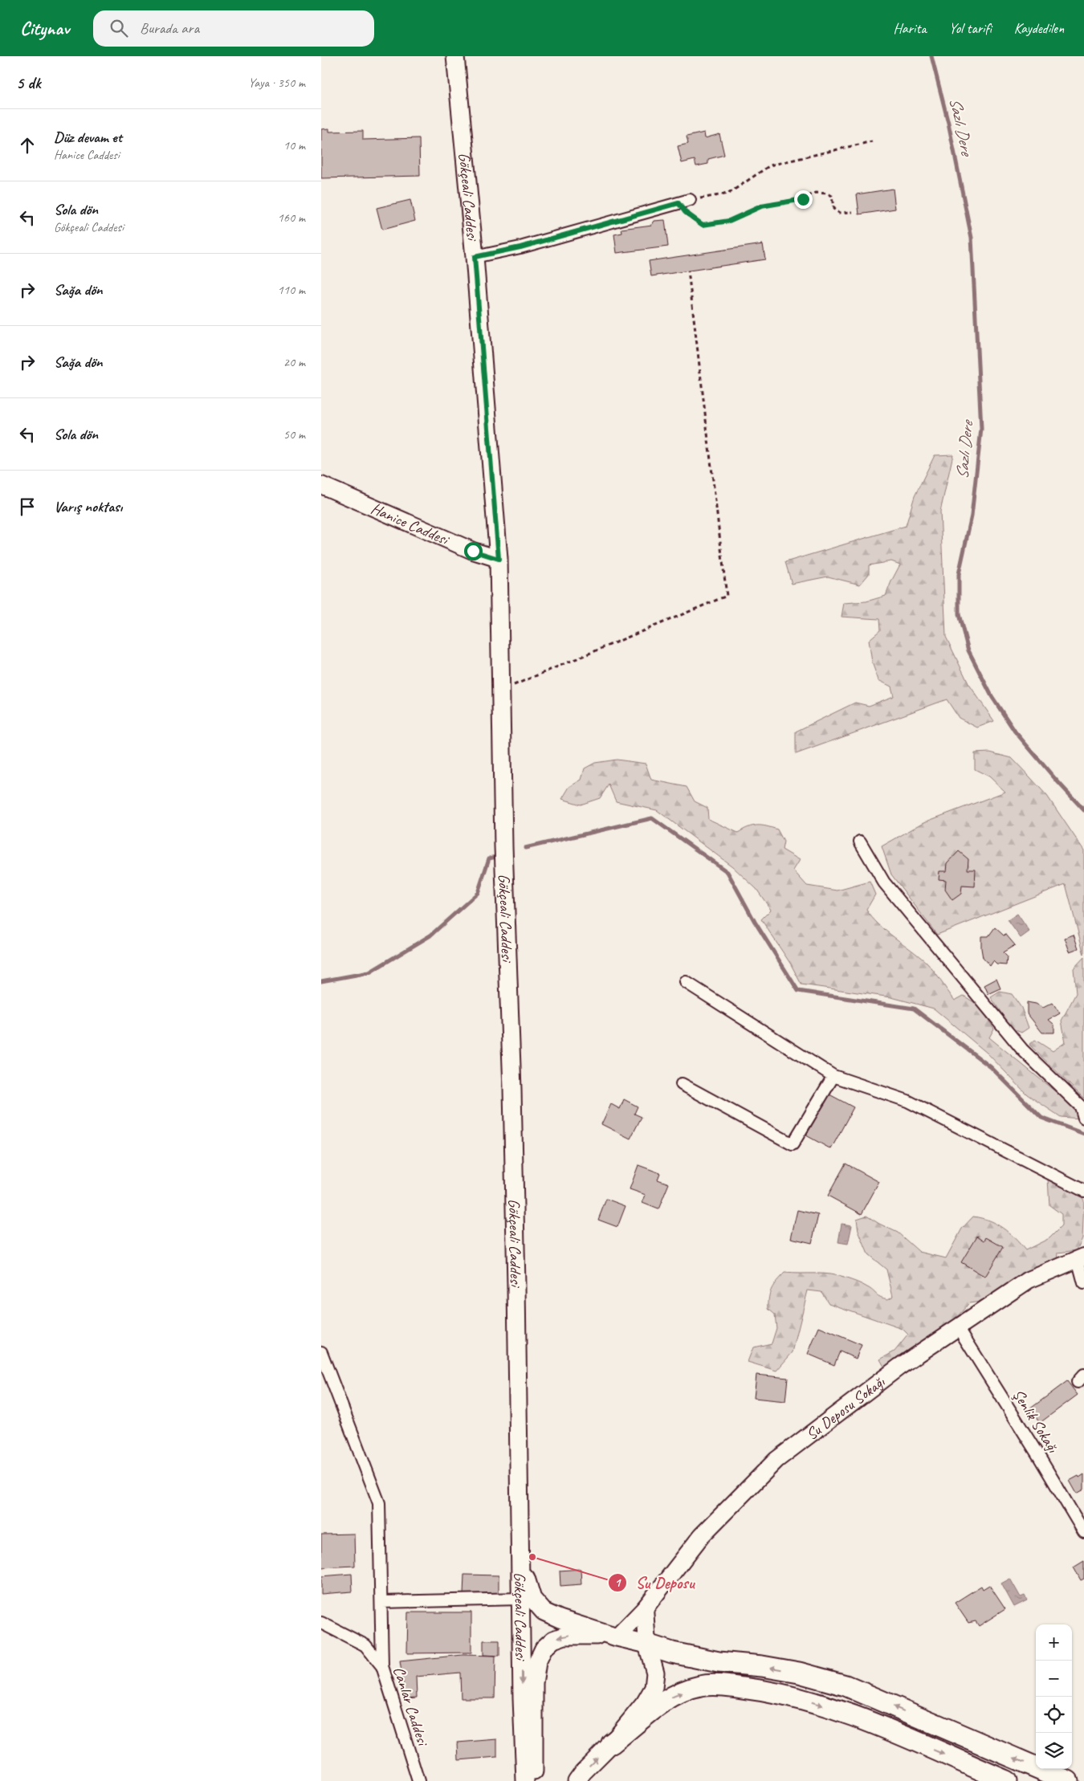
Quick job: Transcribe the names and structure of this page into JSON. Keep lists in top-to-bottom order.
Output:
{
  "streets": {
    "main road": ["Gökçeali Caddesi"],
    "street": [
      "Hanice Caddesi",
      "Su Deposu Sokağı",
      "Şenlik Sokağı",
      "Canlar Caddesi"
    ]
  },
  "crossings": [
    ["Gökçeali Caddesi", "Hanice Caddesi"],
    ["Su Deposu Sokağı", "Şenlik Sokağı"]
  ],
  "water": ["Sazlı Dere"],
  "places": ["Su Deposu"],
  "page": {
    "header": "Citynav",
    "search": "Burada ara",
    "nav": ["Harita", "Yol tarifi", "Kaydedilen"],
    "heading": ["5 dk", "Yaya · 350 m"],
    "list": [
      ["Düz devam et", "Hanice Caddesi", "10 m"],
      ["Sola dön", "Gökçeali Caddesi", "160 m"],
      ["Sağa dön", "110 m"],
      ["Sağa dön", "20 m"],
      ["Sola dön", "50 m"],
      "Varış noktası"
    ],
    "map_buttons": ["+", "−"]
  }
}
